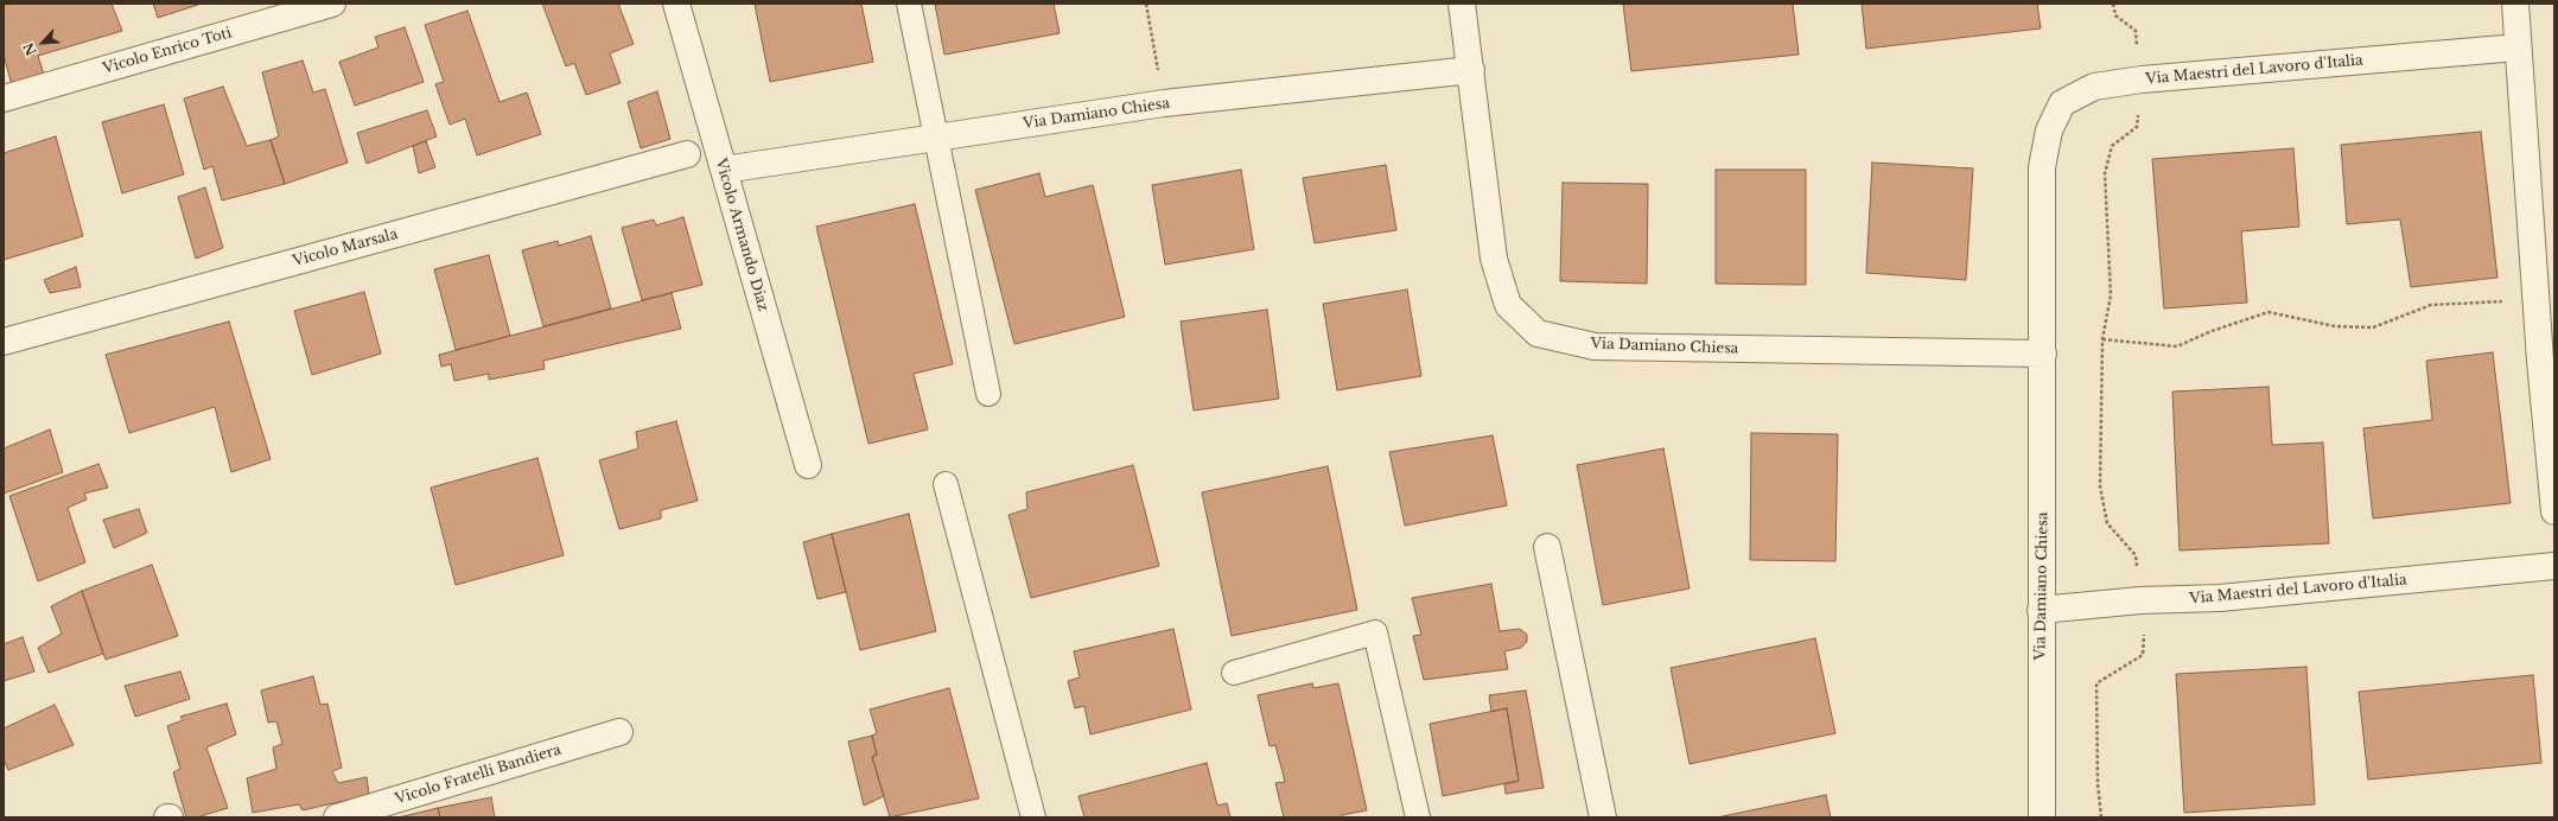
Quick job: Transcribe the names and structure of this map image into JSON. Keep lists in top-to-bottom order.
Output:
{
  "streets": {
    "street": [
      "Vicolo Enrico Toti",
      "Via Maestri del Lavoro d'Italia",
      "Via Damiano Chiesa",
      "Vicolo Armando Diaz",
      "Vicolo Marsala",
      "Vicolo Fratelli Bandiera"
    ]
  },
  "crossings": [
    ["Via Maestri del Lavoro d'Italia", "Via Damiano Chiesa"],
    ["Via Damiano Chiesa", "Vicolo Armando Diaz"]
  ],
  "north": "bottom left"
}
